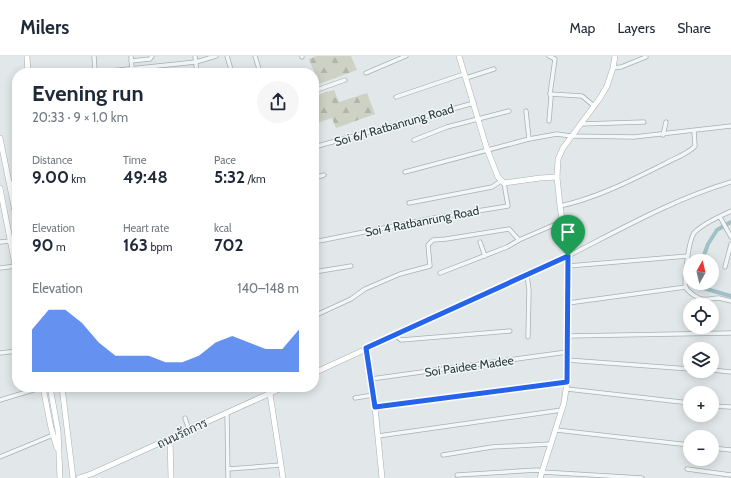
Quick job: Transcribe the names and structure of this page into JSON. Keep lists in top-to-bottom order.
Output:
{
  "streets": {
    "street": [
      "Soi 6/1 Ratbanrung Road",
      "Soi 4 Ratbanrung Road",
      "Soi Paidee Madee",
      "ถนนรัถการ"
    ]
  },
  "north": "top",
  "page": {
    "header": "Milers",
    "nav": ["Map", "Layers", "Share"],
    "heading": ["Evening run", "20:33 · 9 × 1.0 km"],
    "stats": [
      ["Distance", "9.00 km"],
      ["Time", "49:48"],
      ["Pace", "5:32 /km"],
      ["Elevation", "90 m"],
      ["Heart rate", "163 bpm"],
      ["kcal", "702"]
    ],
    "map_buttons": ["+", "−"],
    "chart": ["Elevation", "140–148 m"]
  }
}
